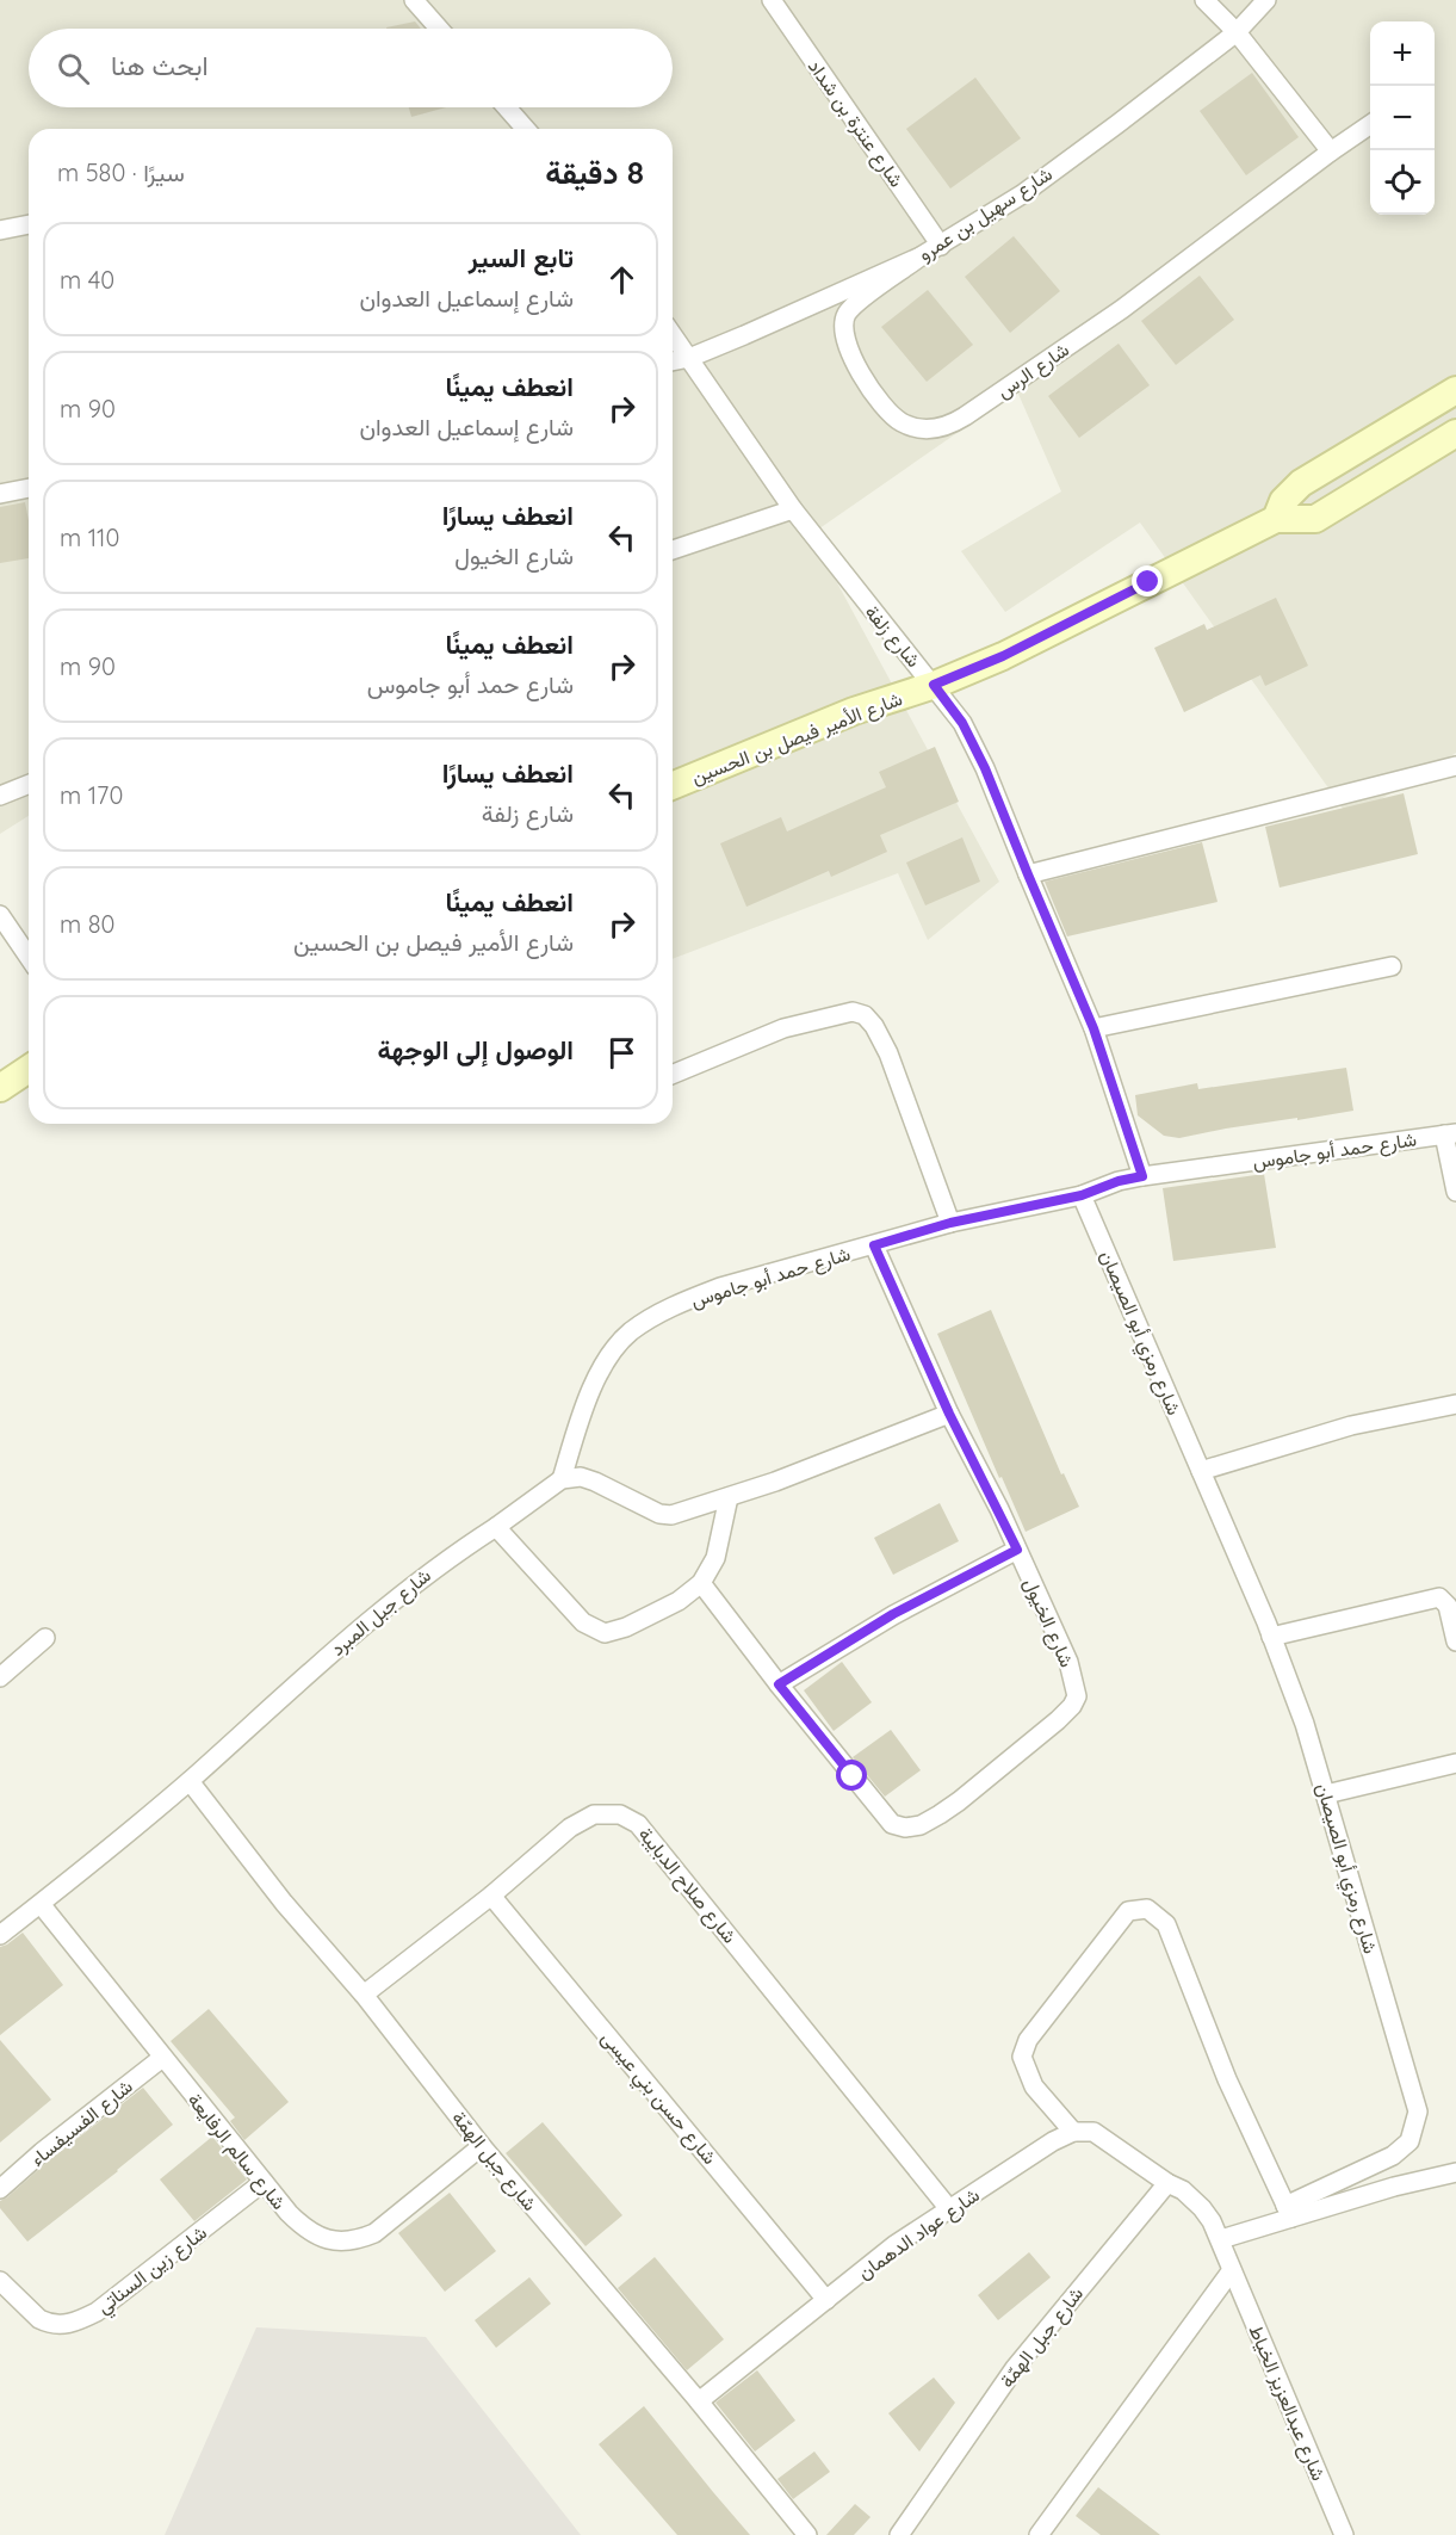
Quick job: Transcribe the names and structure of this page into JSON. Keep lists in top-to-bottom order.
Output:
{
  "streets": {
    "street": [
      "شارع عنترة بن شداد",
      "شارع سهيل بن عمرو",
      "شارع الرس",
      "شارع زلفة",
      "شارع الأمير فيصل بن الحسين",
      "شارع حمد أبو جاموس",
      "شارع رمزي أبو الصيصان",
      "شارع جبل المبرد",
      "شارع الخيول",
      "شارع صلاح الدبايبة",
      "شارع حسن بني عيسى",
      "شارع الفسيفساء",
      "شارع سالم الرفايعة",
      "شارع جبل الهمّة",
      "شارع عواد الدهمان",
      "شارع زين السناتي",
      "شارع عبدالعزيز الخياط"
    ]
  },
  "crossings": [
    ["شارع عنترة بن شداد", "شارع سهيل بن عمرو"],
    ["شارع سهيل بن عمرو", "شارع الرس"],
    ["شارع سهيل بن عمرو", "شارع زلفة"],
    ["شارع زلفة", "شارع الأمير فيصل بن الحسين"],
    ["شارع زلفة", "شارع حمد أبو جاموس"],
    ["شارع حمد أبو جاموس", "شارع رمزي أبو الصيصان"],
    ["شارع حمد أبو جاموس", "شارع جبل المبرد"],
    ["شارع حمد أبو جاموس", "شارع الخيول"],
    ["شارع جبل المبرد", "شارع سالم الرفايعة"],
    ["شارع جبل المبرد", "شارع جبل الهمّة"],
    ["شارع صلاح الدبايبة", "شارع حسن بني عيسى"],
    ["شارع صلاح الدبايبة", "شارع جبل الهمّة"],
    ["شارع صلاح الدبايبة", "شارع عواد الدهمان"],
    ["شارع حسن بني عيسى", "شارع عواد الدهمان"],
    ["شارع الفسيفساء", "شارع سالم الرفايعة"],
    ["شارع سالم الرفايعة", "شارع جبل الهمّة"],
    ["شارع سالم الرفايعة", "شارع زين السناتي"],
    ["شارع جبل الهمّة", "شارع عواد الدهمان"],
    ["شارع جبل الهمّة", "شارع عبدالعزيز الخياط"],
    ["شارع عواد الدهمان", "شارع عبدالعزيز الخياط"]
  ],
  "page": {
    "map_buttons": ["+", "−"],
    "search": "ابحث هنا",
    "heading": ["8 دقيقة", "سيرًا · 580 m"],
    "list": [
      ["تابع السير", "شارع إسماعيل العدوان", "40 m"],
      ["انعطف يمينًا", "شارع إسماعيل العدوان", "90 m"],
      ["انعطف يسارًا", "شارع الخيول", "110 m"],
      ["انعطف يمينًا", "شارع حمد أبو جاموس", "90 m"],
      ["انعطف يسارًا", "شارع زلفة", "170 m"],
      ["انعطف يمينًا", "شارع الأمير فيصل بن الحسين", "80 m"],
      "الوصول إلى الوجهة"
    ]
  }
}
